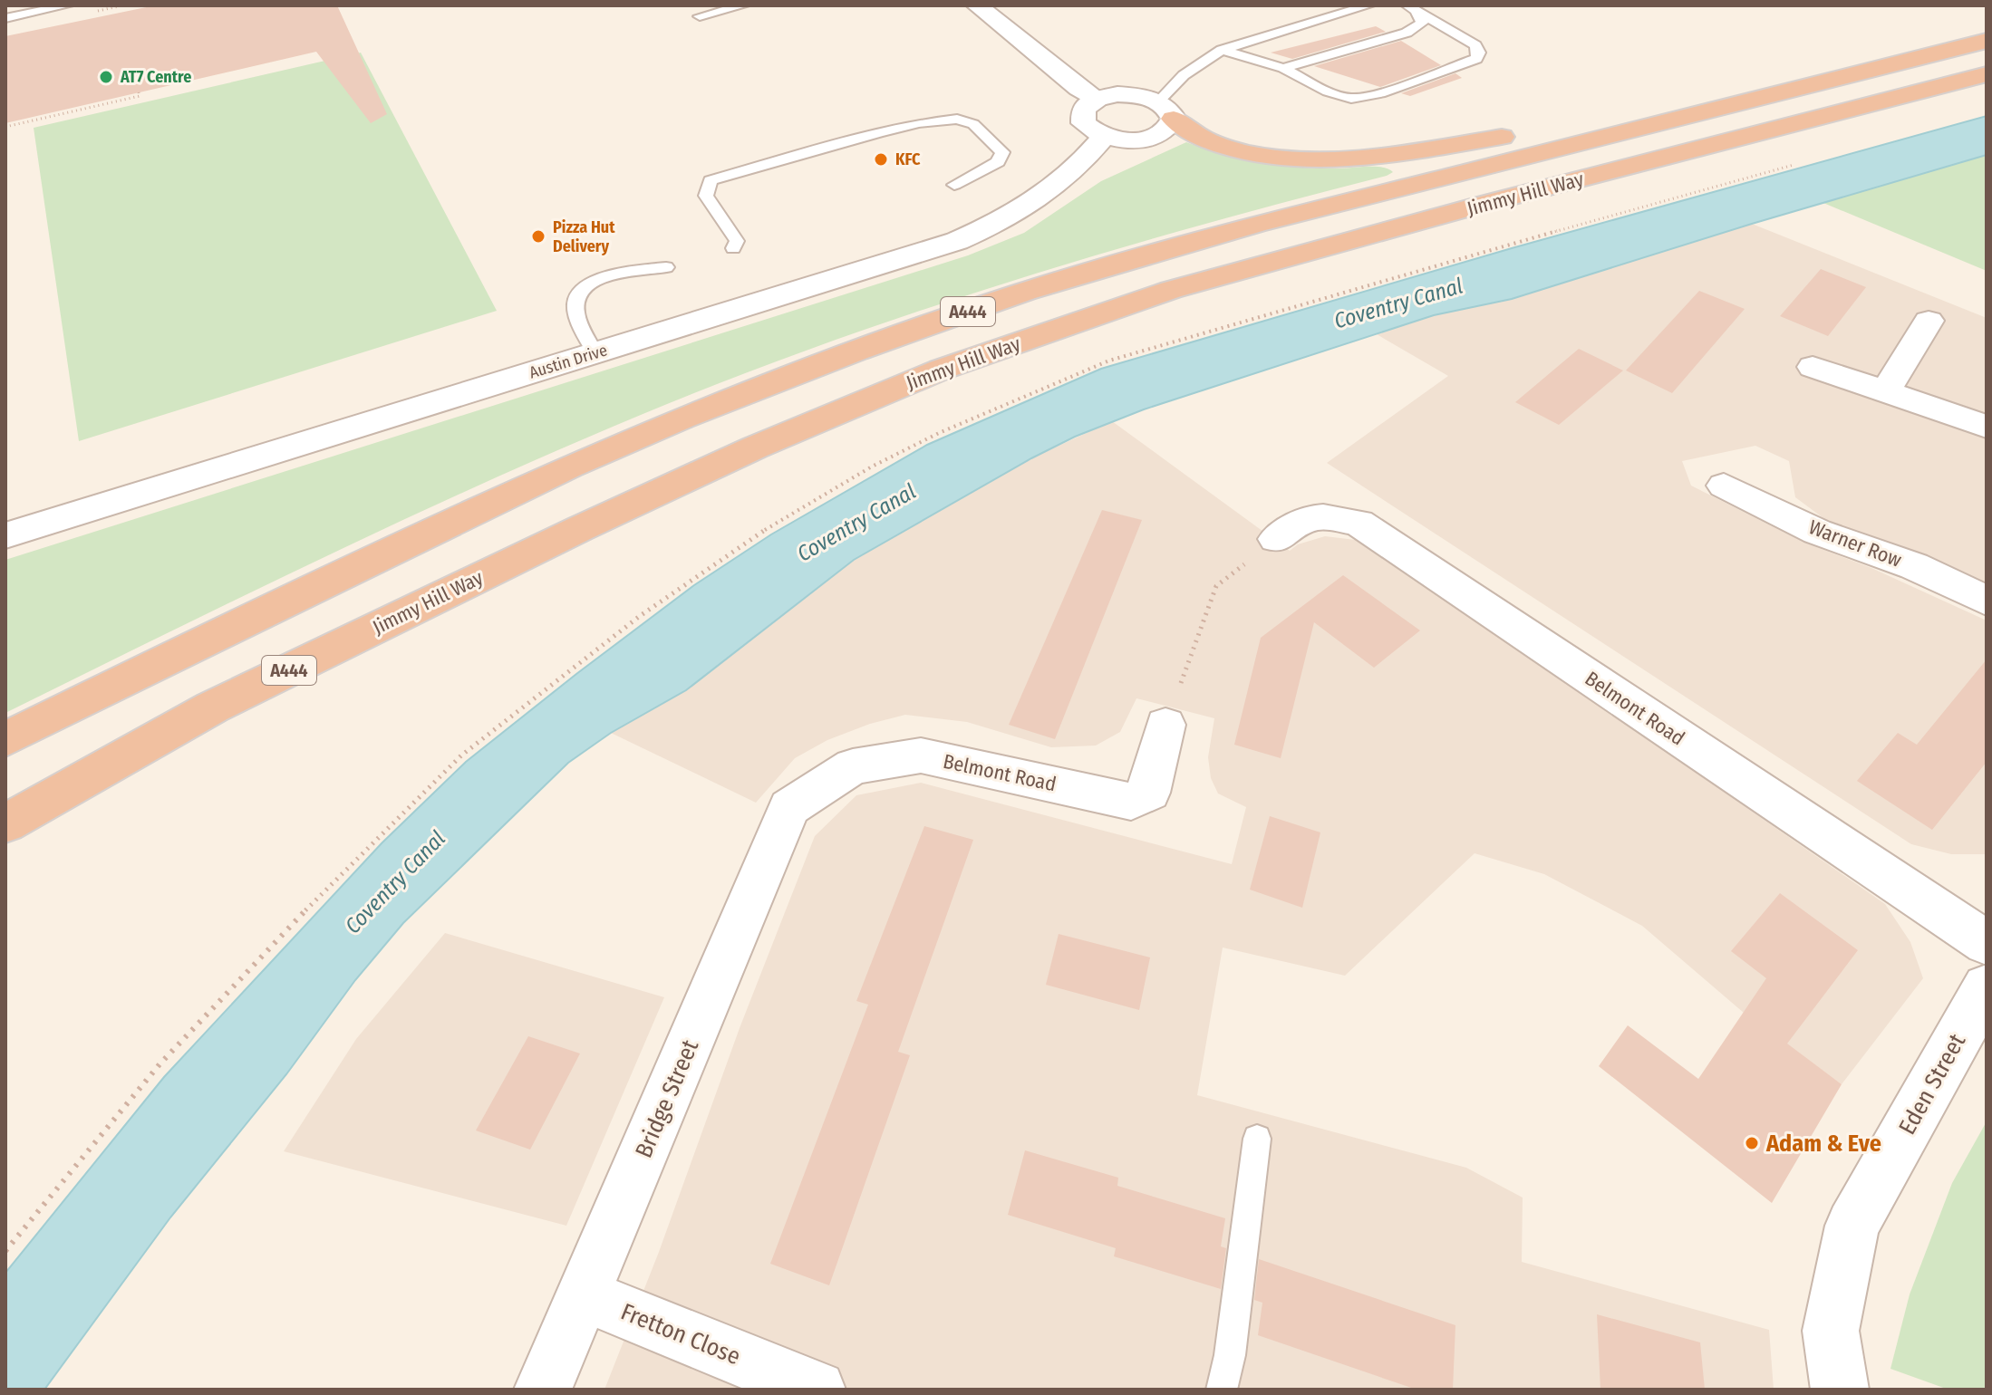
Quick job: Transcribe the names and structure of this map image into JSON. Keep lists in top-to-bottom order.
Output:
{
  "streets": {
    "highway": ["Jimmy Hill Way", "A444"],
    "street": [
      "Austin Drive",
      "Warner Row",
      "Belmont Road",
      "Eden Street",
      "Bridge Street",
      "Fretton Close"
    ]
  },
  "crossings": [
    ["Belmont Road", "Bridge Street"],
    ["Bridge Street", "Fretton Close"]
  ],
  "water": ["Coventry Canal"],
  "places": [
    "AT7 Centre",
    "KFC",
    "Pizza Hut Delivery",
    "Adam & Eve"
  ]
}
